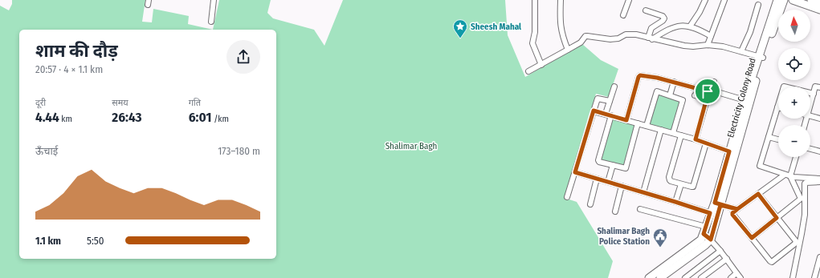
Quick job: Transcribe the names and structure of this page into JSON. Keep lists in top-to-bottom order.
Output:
{
  "streets": {
    "street": ["Electricity Colony Road"]
  },
  "parks": ["Shalimar Bagh"],
  "places": {
    "place": ["Sheesh Mahal"],
    "public building": ["Shalimar Bagh Police Station"]
  },
  "north": "top",
  "page": {
    "map_buttons": ["+", "−"],
    "heading": ["शाम की दौड़", "20:57 · 4 × 1.1 km"],
    "stats": [
      ["दूरी", "4.44 km"],
      ["समय", "26:43"],
      ["गति", "6:01 /km"]
    ],
    "chart": ["ऊँचाई", "173–180 m"],
    "list": [
      {
        "name": "1.1 km",
        "note": "5:50"
      }
    ]
  }
}
